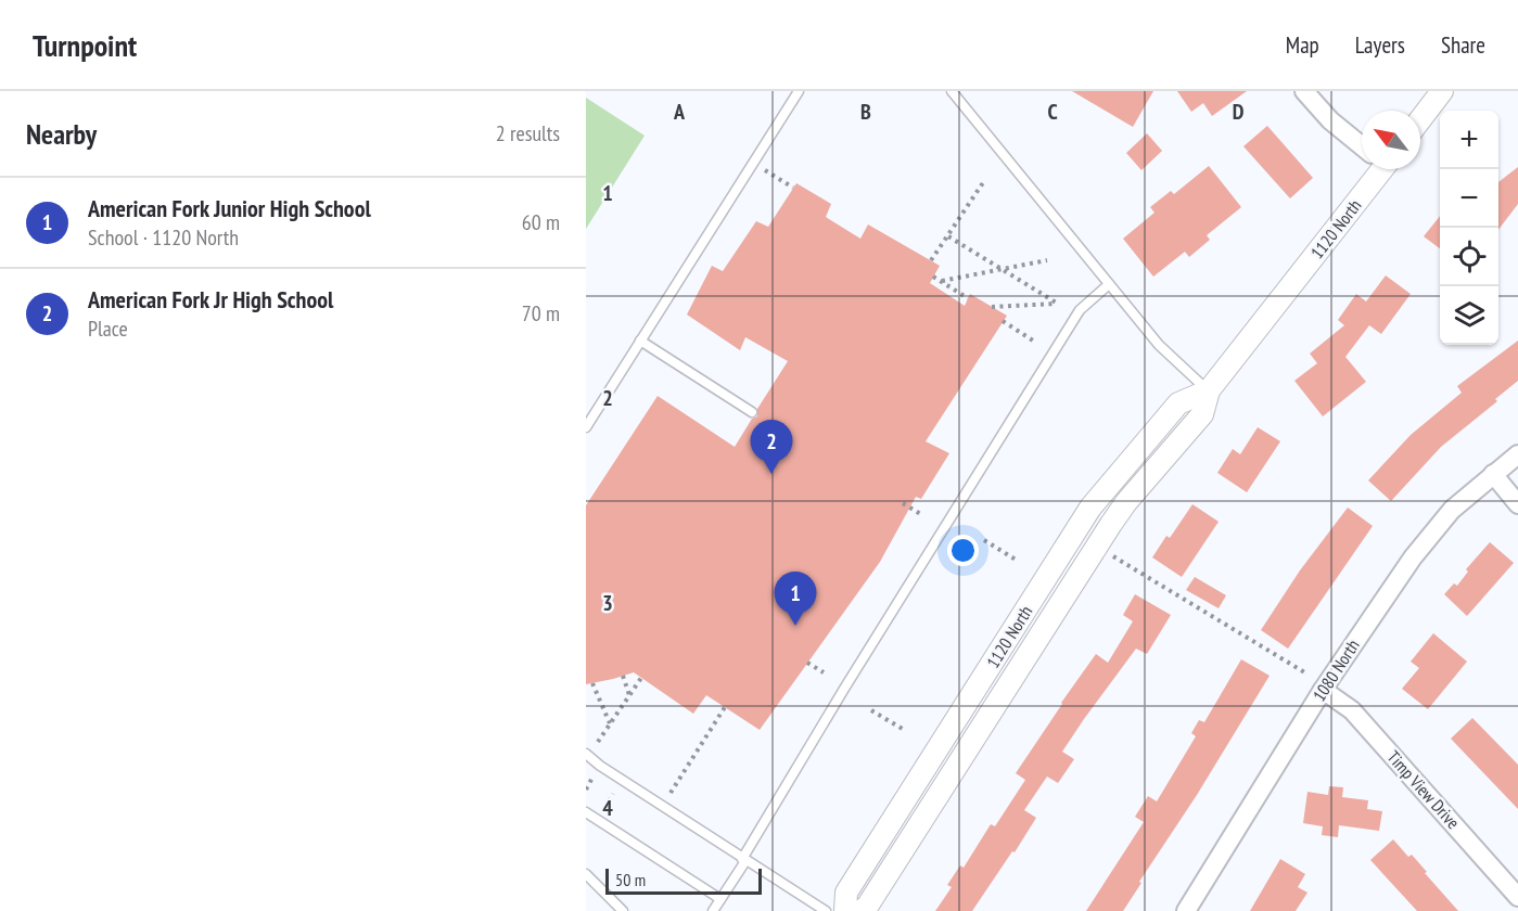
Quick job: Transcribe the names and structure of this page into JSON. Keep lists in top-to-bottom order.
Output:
{
  "streets": {
    "street": ["1120 North", "1080 North", "Timp View Drive"]
  },
  "crossings": [
    ["1080 North", "Timp View Drive"]
  ],
  "scale_bar": "50 m",
  "north": "top left",
  "page": {
    "header": "Turnpoint",
    "nav": ["Map", "Layers", "Share"],
    "heading": ["Nearby", "2 results"],
    "map_buttons": ["+", "−"],
    "list": [
      {
        "mark": "1",
        "name": "American Fork Junior High School",
        "note": "School · 1120 North",
        "value": "60 m"
      },
      {
        "mark": "2",
        "name": "American Fork Jr High School",
        "note": "Place",
        "value": "70 m"
      }
    ],
    "pins": ["2", "1"],
    "scale": "50 m"
  },
  "grid": {
    "columns": [
      "A",
      "B",
      "C",
      "D"
    ],
    "rows": [
      "1",
      "2",
      "3",
      "4"
    ]
  }
}
